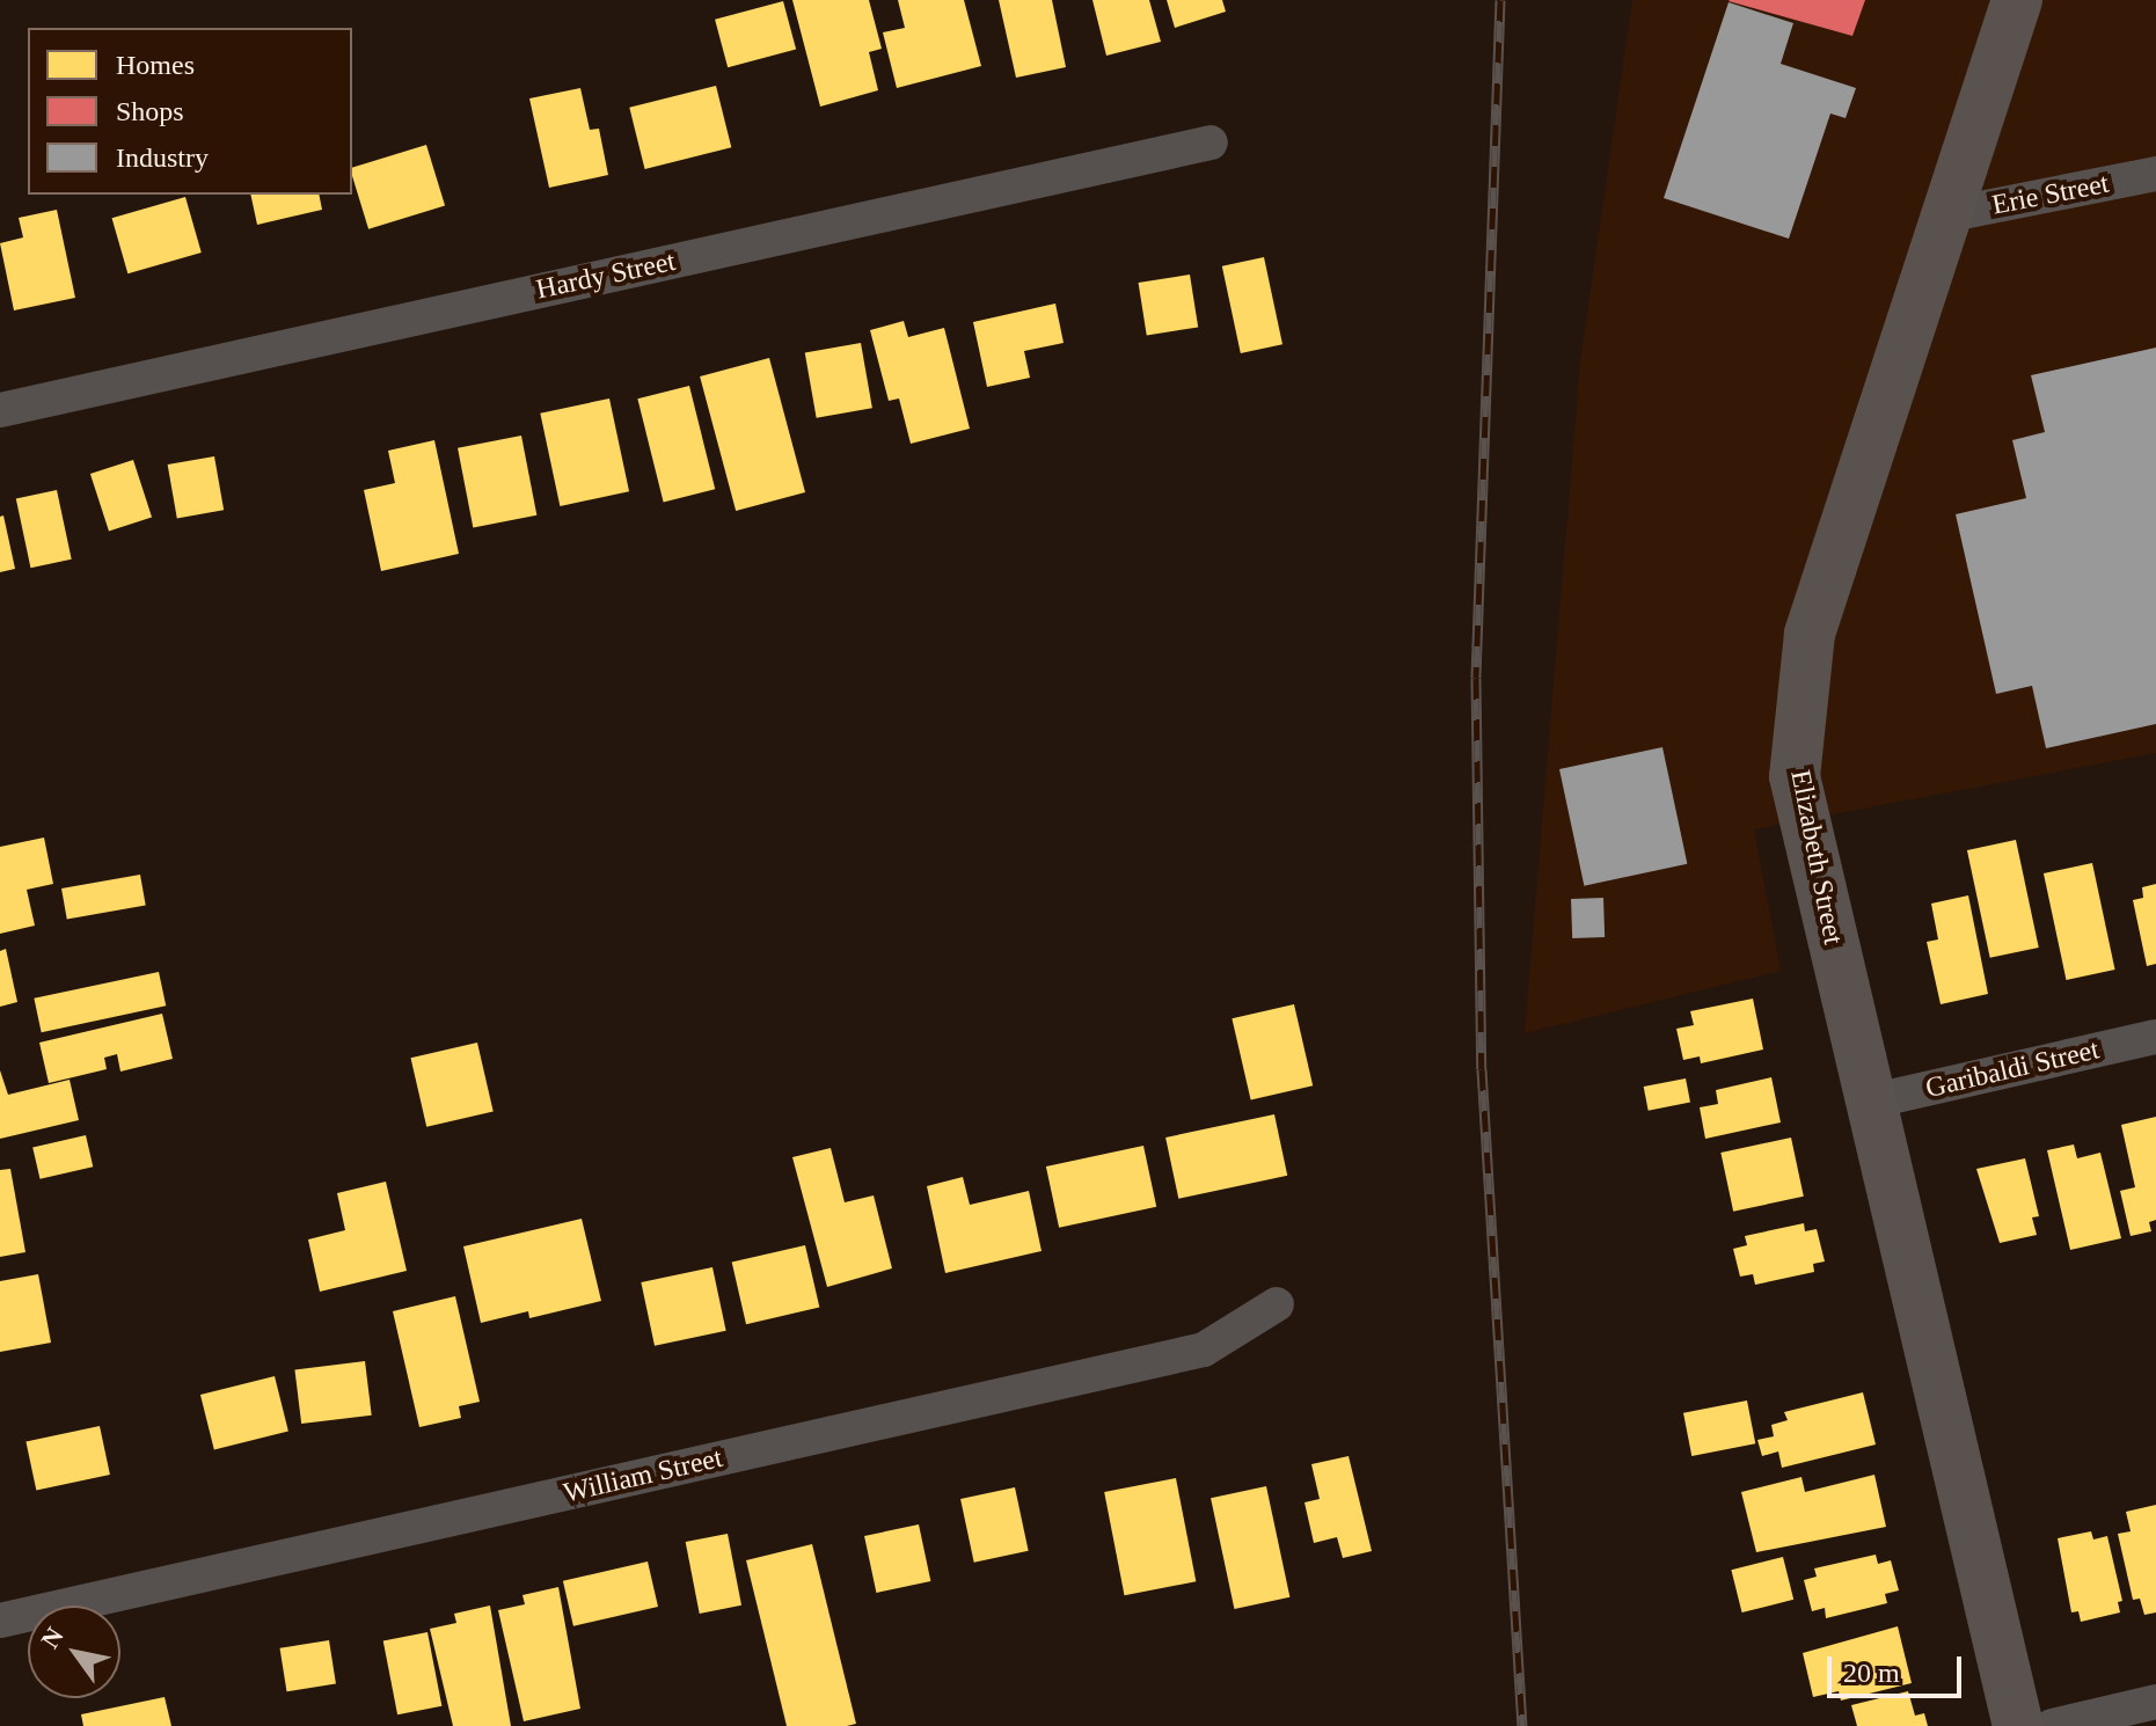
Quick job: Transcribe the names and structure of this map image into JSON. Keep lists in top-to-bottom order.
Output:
{
  "streets": {
    "main road": ["Elizabeth Street"],
    "street": [
      "Erie Street",
      "Hardy Street",
      "Garibaldi Street",
      "William Street"
    ]
  },
  "crossings": [
    ["Erie Street", "Elizabeth Street"],
    ["Elizabeth Street", "Garibaldi Street"]
  ],
  "legend": ["Homes", "Shops", "Industry"],
  "scale_bar": "20 m",
  "north": "top left"
}
